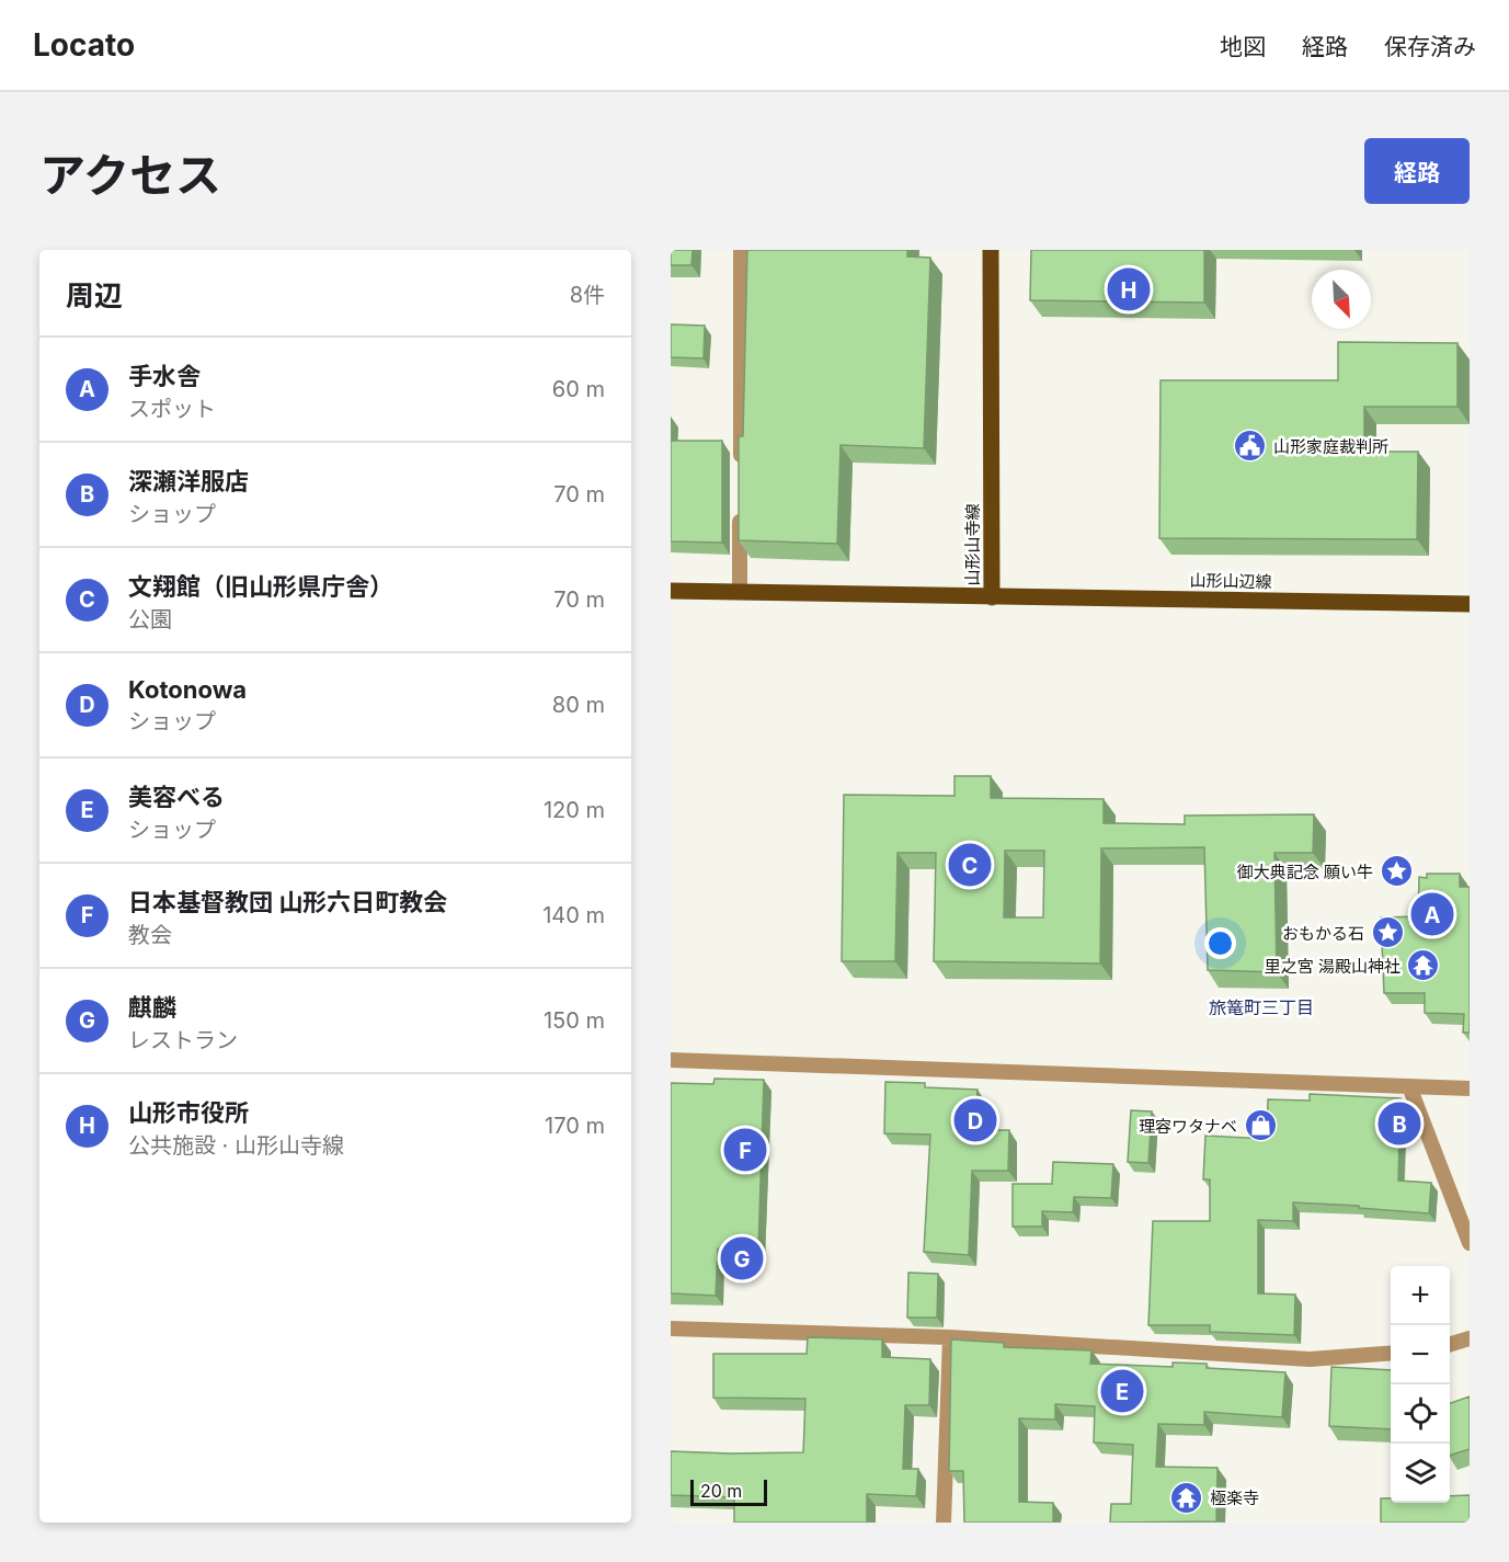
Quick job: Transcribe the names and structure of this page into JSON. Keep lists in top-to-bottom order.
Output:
{
  "streets": {
    "main road": ["山形山寺線", "山形山辺線"]
  },
  "crossings": [
    ["山形山寺線", "山形山辺線"]
  ],
  "districts": ["旅篭町三丁目"],
  "places": {
    "public building": ["山形家庭裁判所"],
    "place": ["御大典記念 願い牛", "おもかる石"],
    "temple": ["里之宮 湯殿山神社", "極楽寺"],
    "shop": ["理容ワタナベ"]
  },
  "scale_bar": "20 m",
  "north": "bottom right",
  "page": {
    "header": "Locato",
    "nav": ["地図", "経路", "保存済み"],
    "title": "アクセス",
    "buttons": "経路",
    "heading": ["周辺", "8件"],
    "pins": [
      "H",
      "C",
      "A",
      "D",
      "B",
      "F",
      "G",
      "E"
    ],
    "list": [
      {
        "mark": "A",
        "name": "手水舎",
        "note": "スポット",
        "value": "60 m"
      },
      {
        "mark": "B",
        "name": "深瀬洋服店",
        "note": "ショップ",
        "value": "70 m"
      },
      {
        "mark": "C",
        "name": "文翔館（旧山形県庁舎）",
        "note": "公園",
        "value": "70 m"
      },
      {
        "mark": "D",
        "name": "Kotonowa",
        "note": "ショップ",
        "value": "80 m"
      },
      {
        "mark": "E",
        "name": "美容べる",
        "note": "ショップ",
        "value": "120 m"
      },
      {
        "mark": "F",
        "name": "日本基督教団 山形六日町教会",
        "note": "教会",
        "value": "140 m"
      },
      {
        "mark": "G",
        "name": "麒麟",
        "note": "レストラン",
        "value": "150 m"
      },
      {
        "mark": "H",
        "name": "山形市役所",
        "note": "公共施設 · 山形山寺線",
        "value": "170 m"
      }
    ],
    "map_buttons": ["+", "−"],
    "scale": "20 m"
  }
}
